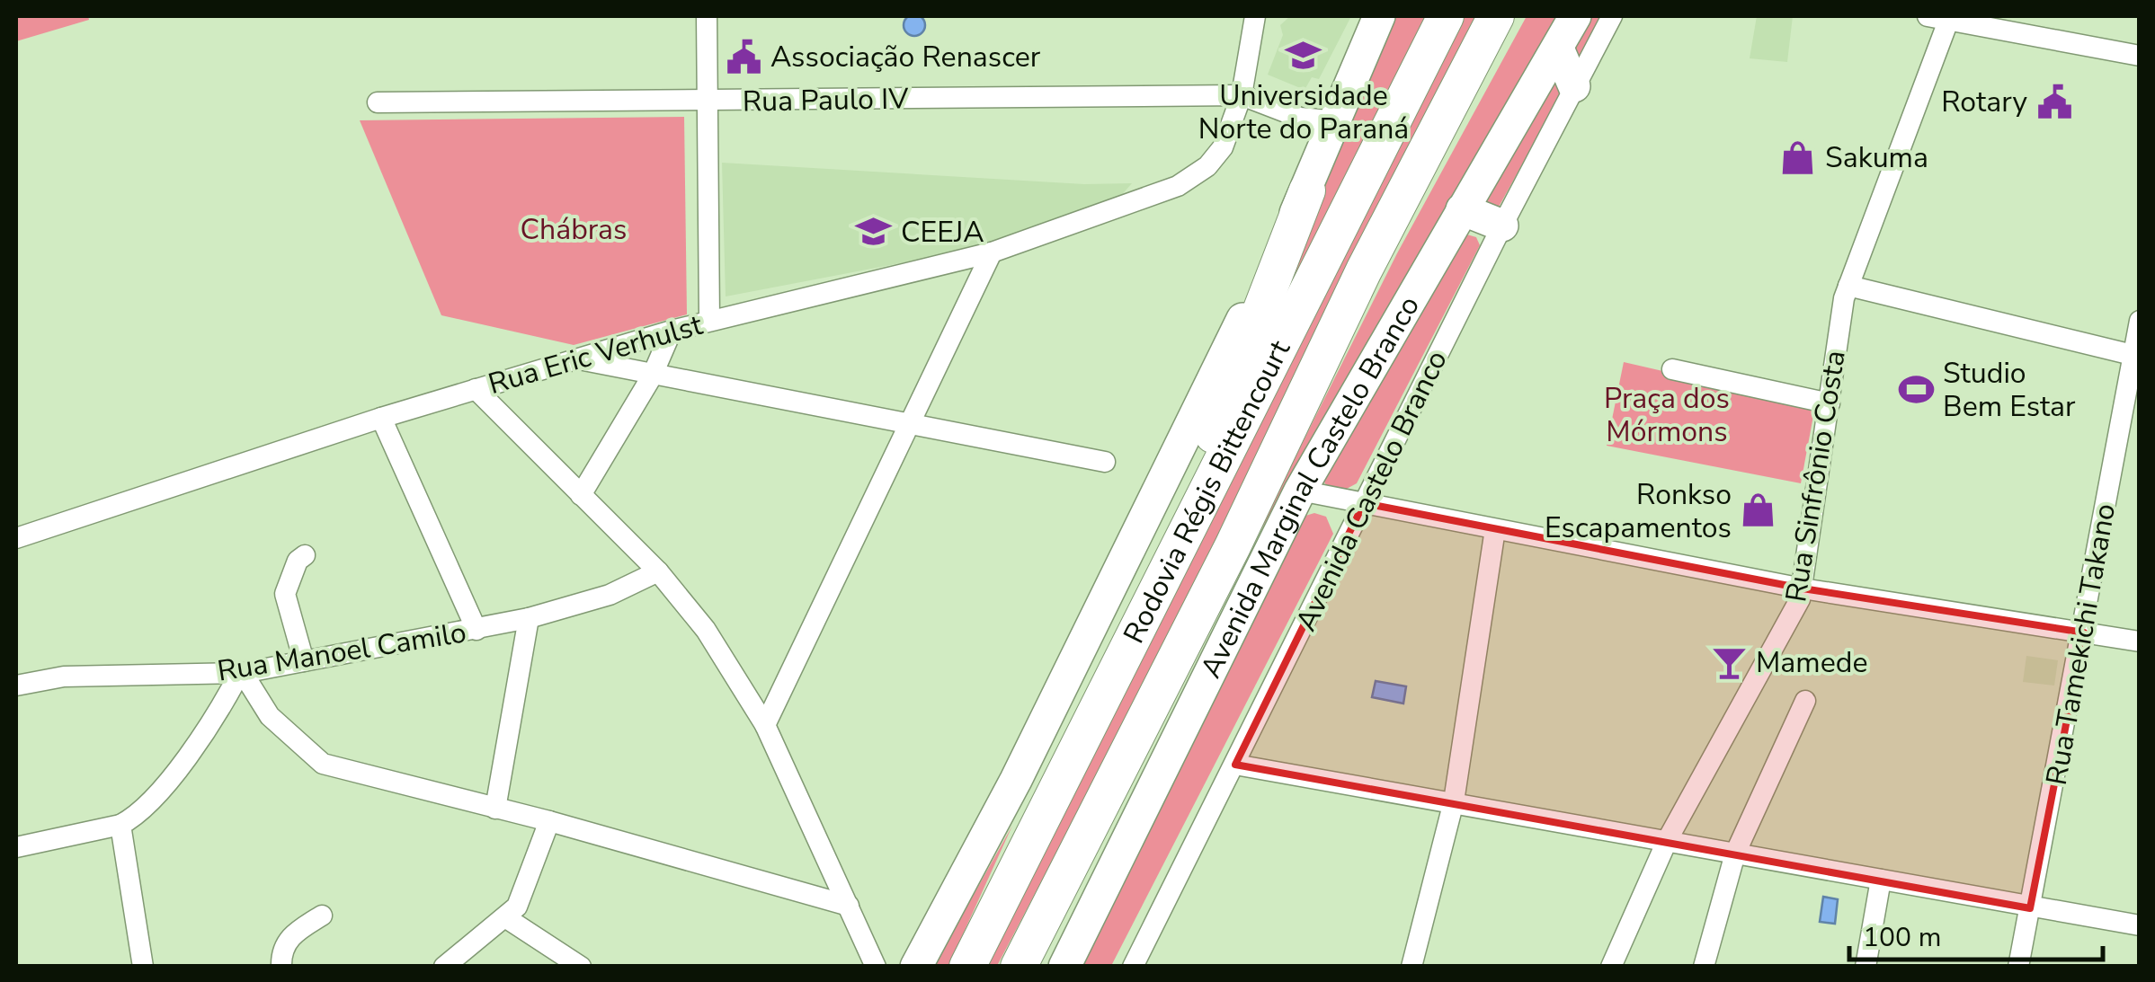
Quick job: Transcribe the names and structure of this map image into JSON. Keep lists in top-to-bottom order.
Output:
{
  "streets": {
    "highway": ["Rodovia Régis Bittencourt"],
    "main road": ["Avenida Marginal Castelo Branco"],
    "street": [
      "Rua Paulo IV",
      "Rua Eric Verhulst",
      "Rua Sinfrônio Costa",
      "Avenida Castelo Branco",
      "Rua Tamekichi Takano",
      "Rua Manoel Camilo"
    ]
  },
  "crossings": [
    ["Rua Paulo IV", "Rua Eric Verhulst"]
  ],
  "parks": ["Chábras", "Praça dos Mórmons"],
  "places": {
    "school or university": ["Universidade Norte do Paraná", "CEEJA"],
    "public building": ["Associação Renascer", "Rotary"],
    "shop": ["Sakuma", "Ronkso Escapamentos"],
    "sports": ["Studio Bem Estar"],
    "bar": ["Mamede"]
  },
  "scale_bar": "100 m"
}
